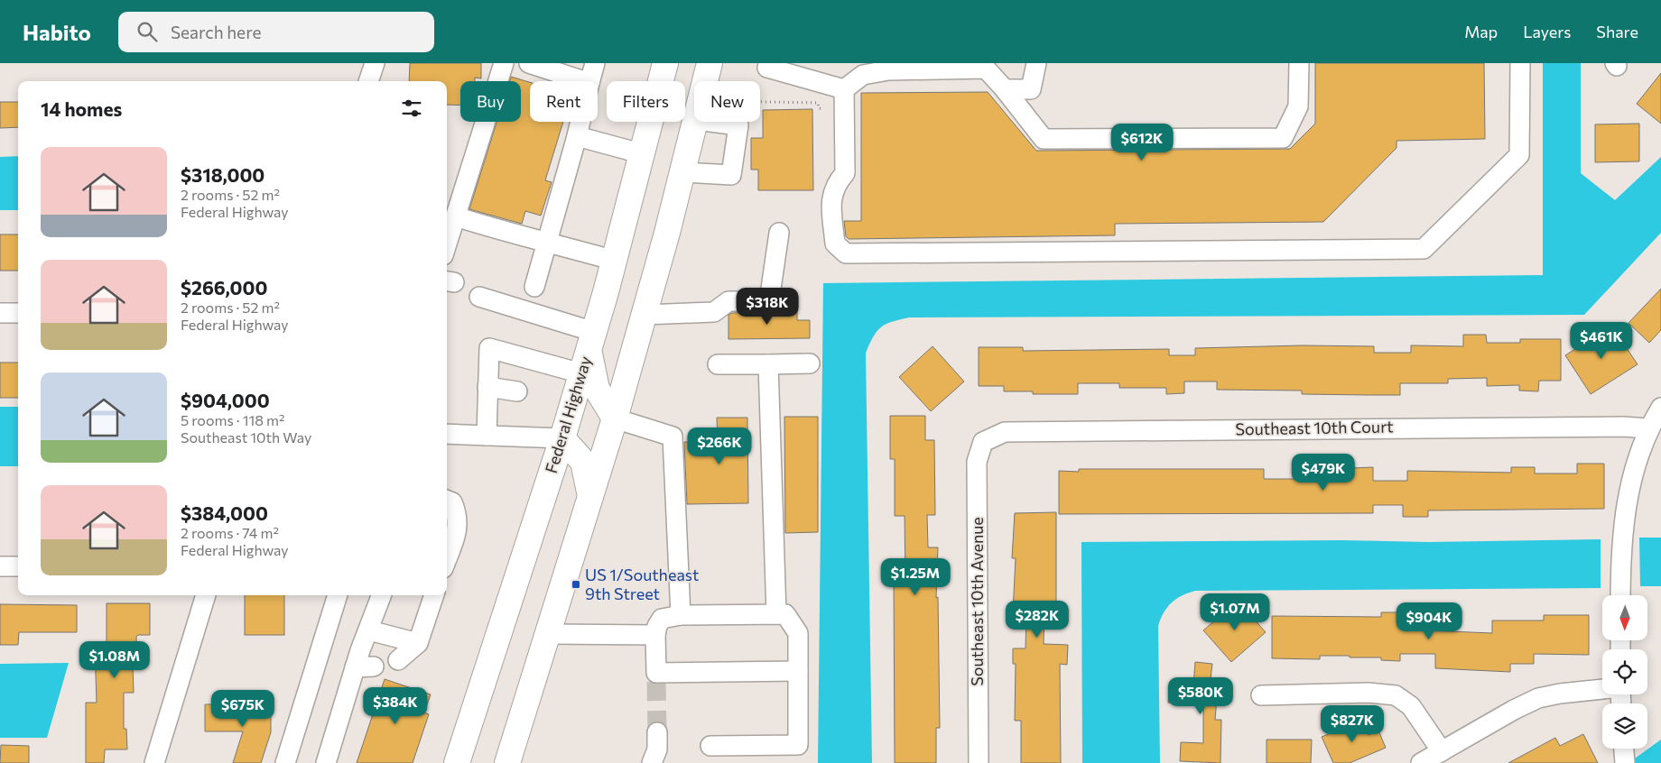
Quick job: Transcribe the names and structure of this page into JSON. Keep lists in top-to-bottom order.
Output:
{
  "streets": {
    "main road": ["Federal Highway"],
    "street": ["Southeast 10th Court", "Southeast 10th Avenue"]
  },
  "crossings": [
    ["Southeast 10th Court", "Southeast 10th Avenue"]
  ],
  "places": {
    "transit": ["US 1/Southeast 9th Street"]
  },
  "north": "bottom",
  "page": {
    "header": "Habito",
    "search": "Search here",
    "nav": ["Map", "Layers", "Share"],
    "chip": [
      "Buy",
      "Rent",
      "Filters",
      "New"
    ],
    "heading": "14 homes",
    "price": [
      "$612K",
      "$318K",
      "$461K",
      "$266K",
      "$479K",
      "$1.25M",
      "$1.07M",
      "$282K",
      "$904K",
      "$1.08M",
      "$580K",
      "$384K",
      "$675K",
      "$827K"
    ],
    "list": [
      {
        "name": "$318,000",
        "note": "2 rooms · 52 m² · Federal Highway"
      },
      {
        "name": "$266,000",
        "note": "2 rooms · 52 m² · Federal Highway"
      },
      {
        "name": "$904,000",
        "note": "5 rooms · 118 m² · Southeast 10th Way"
      },
      {
        "name": "$384,000",
        "note": "2 rooms · 74 m² · Federal Highway"
      }
    ]
  }
}
